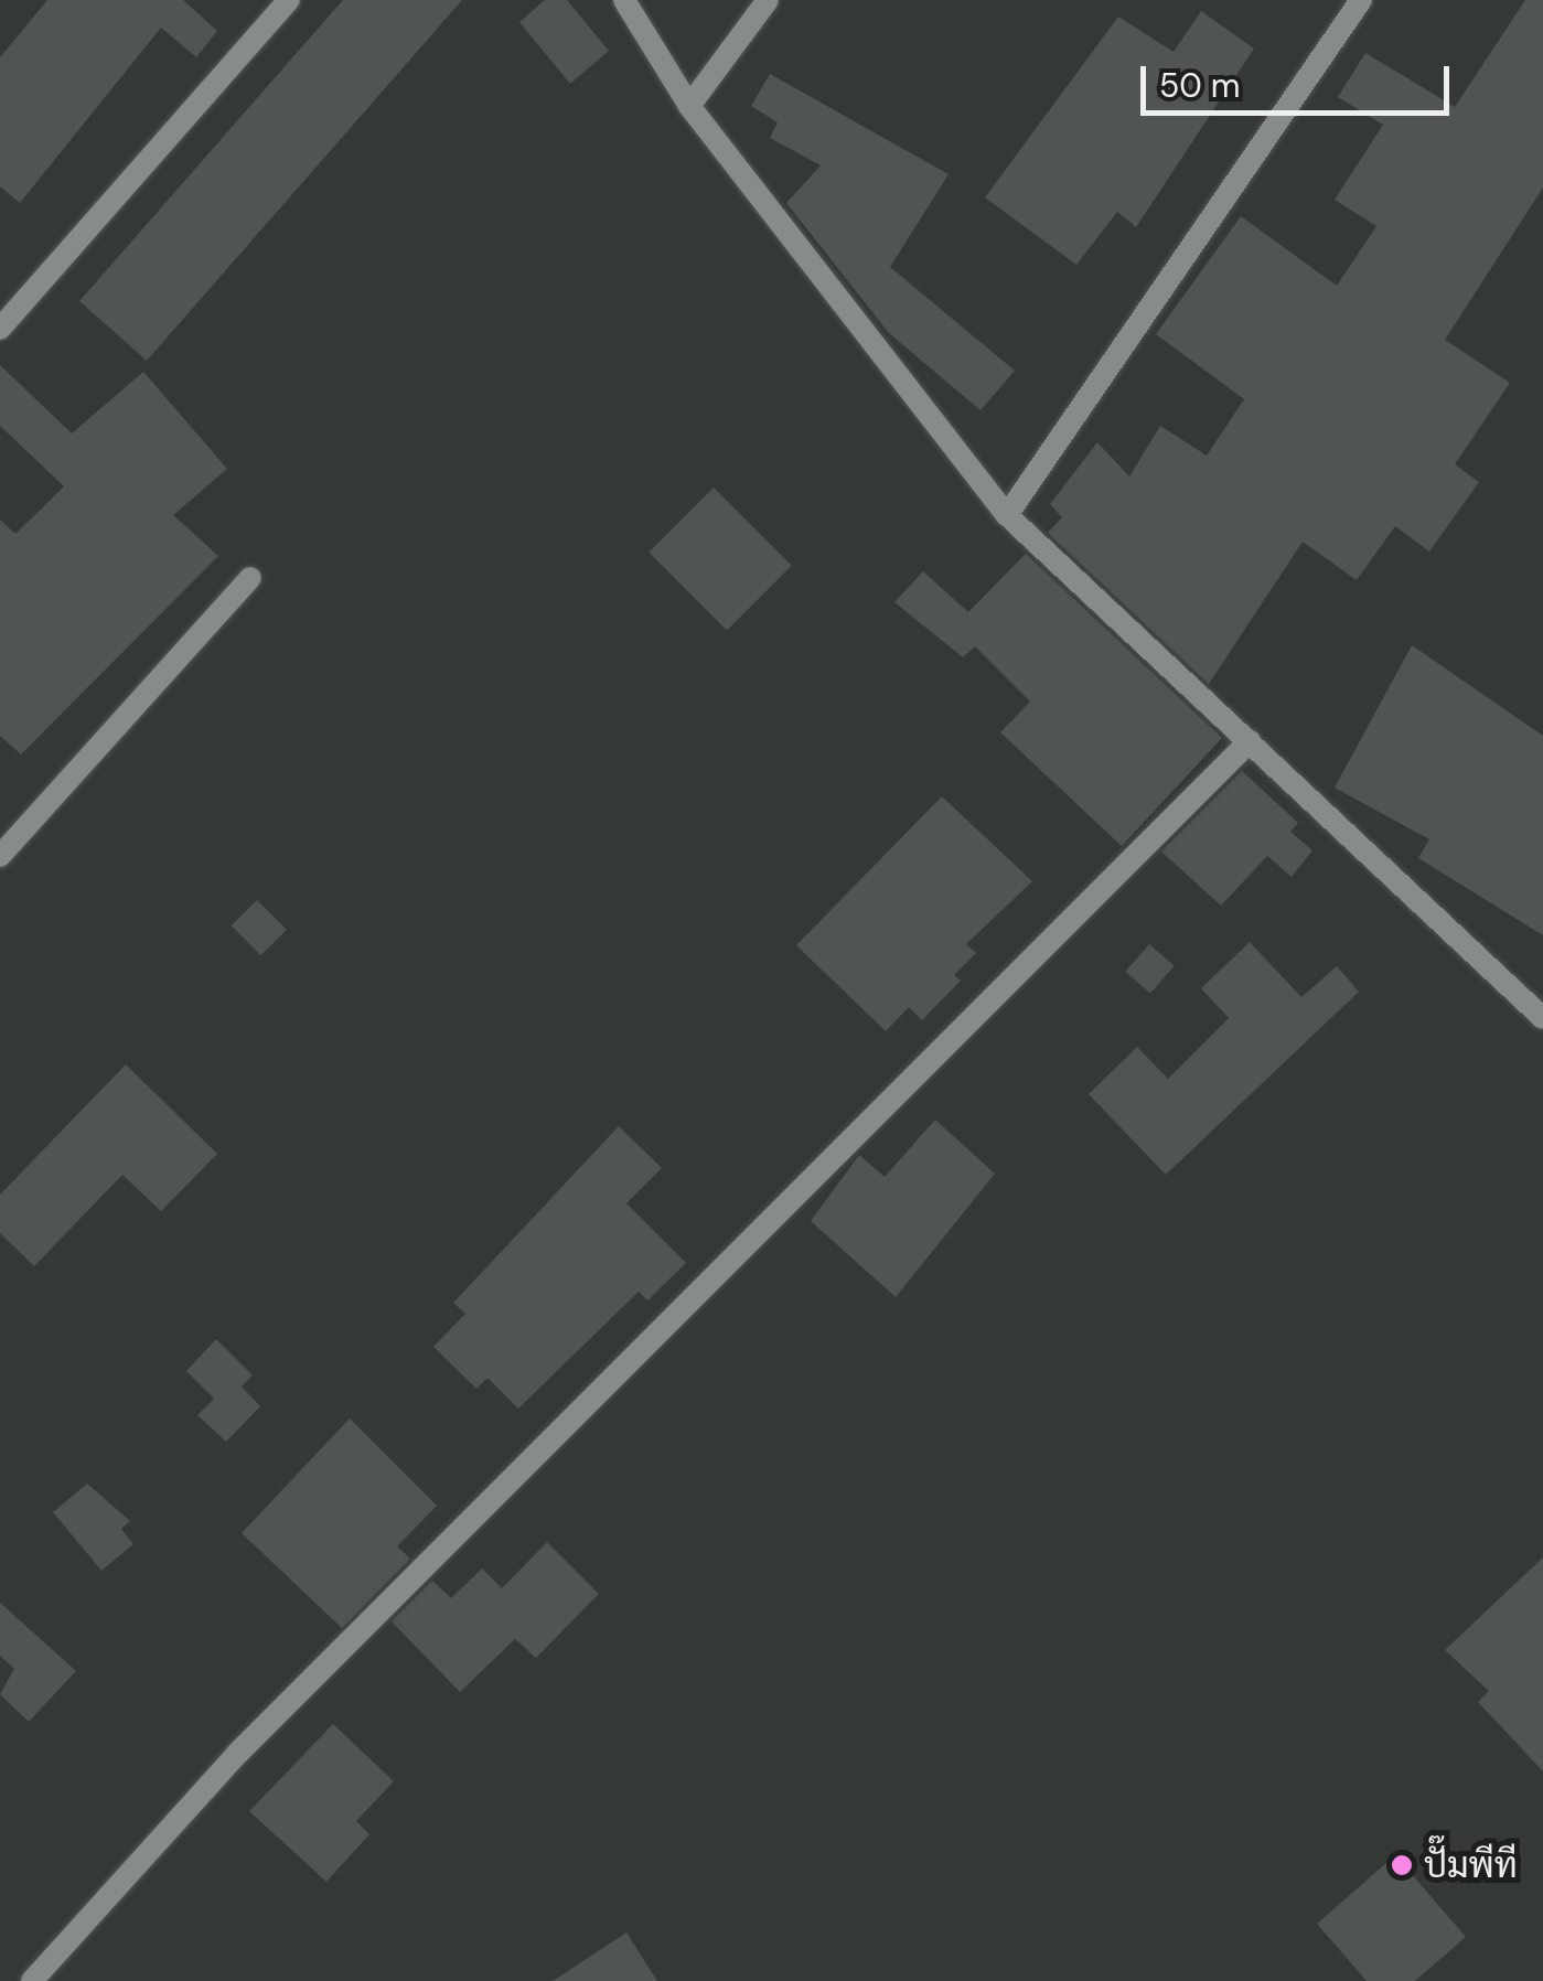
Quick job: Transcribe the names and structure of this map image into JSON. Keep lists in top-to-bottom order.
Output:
{
  "places": ["ปั๊มพีที"],
  "scale_bar": "50 m"
}
